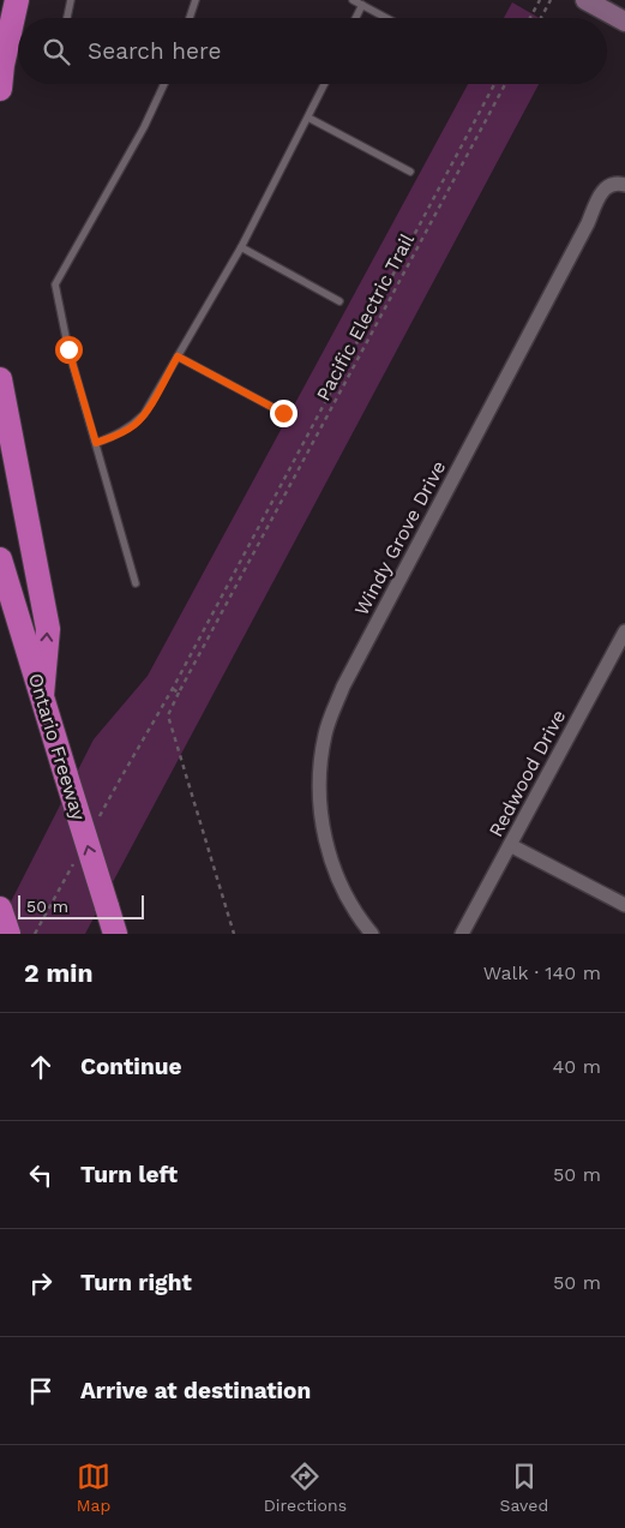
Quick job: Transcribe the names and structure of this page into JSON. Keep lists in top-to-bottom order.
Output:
{
  "streets": {
    "highway": ["Ontario Freeway"],
    "street": ["Windy Grove Drive", "Redwood Drive"],
    "path": ["Pacific Electric Trail"]
  },
  "one_way": ["Ontario Freeway"],
  "scale_bar": "50 m",
  "page": {
    "search": "Search here",
    "scale": "50 m",
    "heading": ["2 min", "Walk · 140 m"],
    "list": [
      ["Continue", "40 m"],
      ["Turn left", "50 m"],
      ["Turn right", "50 m"],
      "Arrive at destination"
    ],
    "nav": ["Map", "Directions", "Saved"]
  }
}
